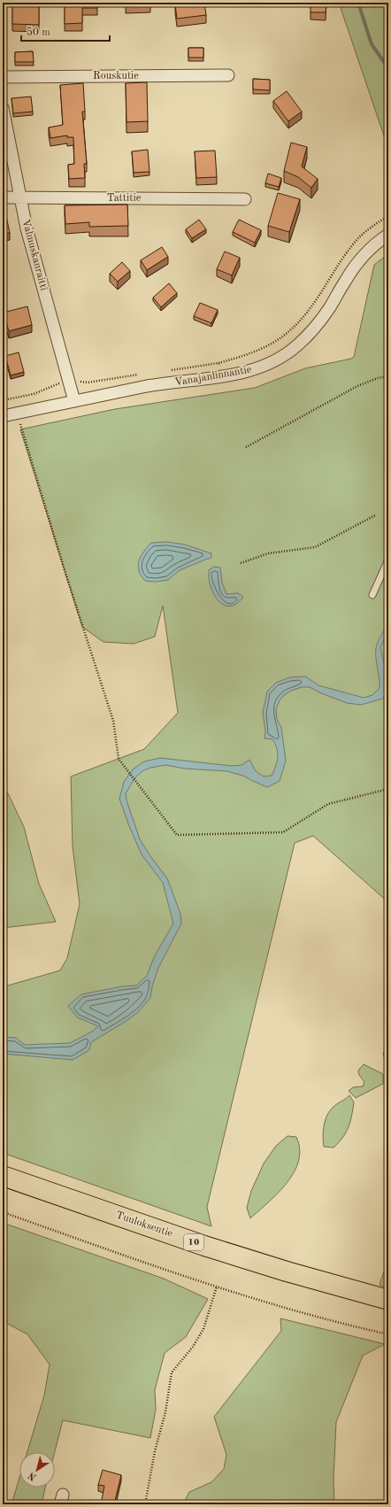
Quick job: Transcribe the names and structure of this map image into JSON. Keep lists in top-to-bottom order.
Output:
{
  "streets": {
    "highway": ["Tuuloksentie", "10"],
    "street": [
      "Rouskutie",
      "Tattitie",
      "Valmuskanraitti",
      "Vanajanlinnantie"
    ]
  },
  "crossings": [
    ["Tattitie", "Valmuskanraitti"],
    ["Valmuskanraitti", "Vanajanlinnantie"]
  ],
  "scale_bar": "50 m",
  "north": "bottom left"
}
